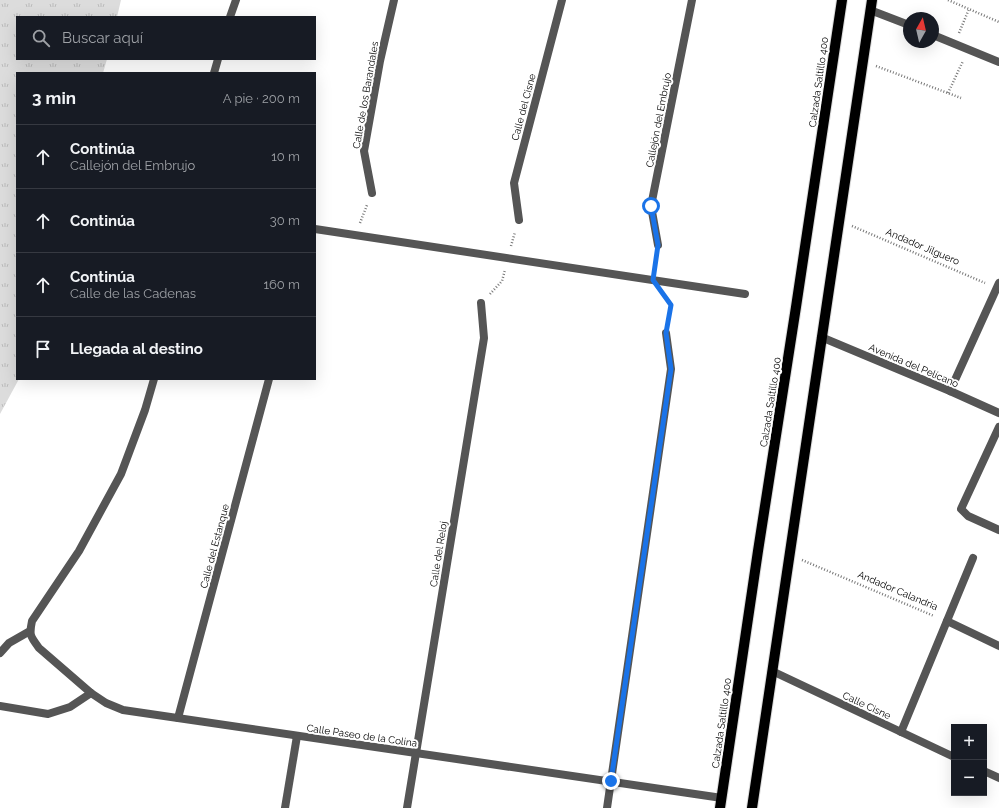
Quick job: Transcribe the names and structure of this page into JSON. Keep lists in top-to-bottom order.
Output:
{
  "streets": {
    "main road": ["Calzada Saltillo 400"],
    "street": [
      "Calle de los Barandales",
      "Calle del Cisne",
      "Callejón del Embrujo",
      "Avenida del Pelícano",
      "Calle del Estanque",
      "Calle del Reloj",
      "Andador Calandria",
      "Calle Cisne",
      "Calle Paseo de la Colina"
    ],
    "path": ["Andador Jilguero"]
  },
  "crossings": [
    ["Calzada Saltillo 400", "Calle Paseo de la Colina"],
    ["Calle del Estanque", "Calle Paseo de la Colina"],
    ["Calle del Reloj", "Calle Paseo de la Colina"]
  ],
  "north": "top",
  "page": {
    "search": "Buscar aquí",
    "heading": ["3 min", "A pie · 200 m"],
    "list": [
      ["Continúa", "Callejón del Embrujo", "10 m"],
      ["Continúa", "30 m"],
      ["Continúa", "Calle de las Cadenas", "160 m"],
      "Llegada al destino"
    ],
    "map_buttons": ["+", "−"]
  }
}
